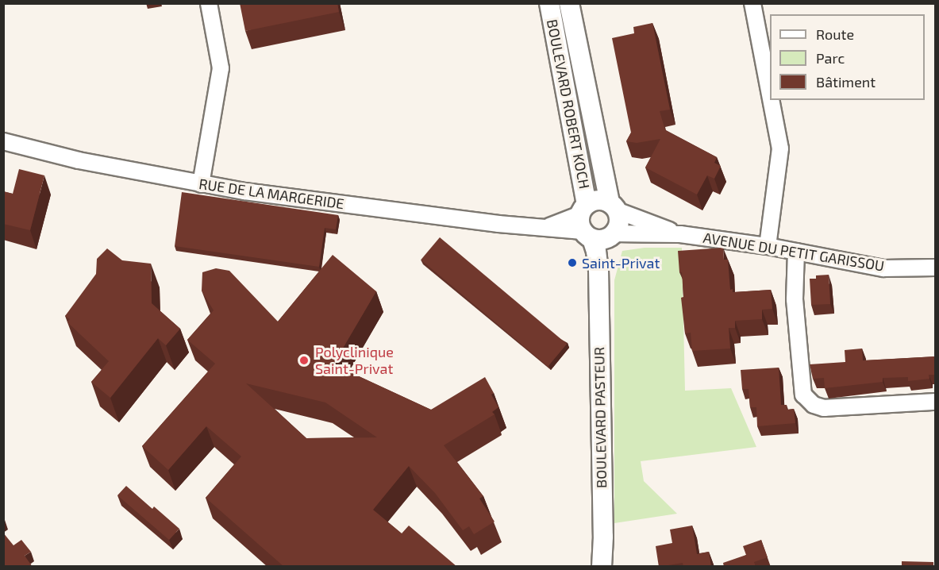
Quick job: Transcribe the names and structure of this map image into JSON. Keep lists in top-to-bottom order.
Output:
{
  "streets": {
    "street": [
      "BOULEVARD ROBERT KOCH",
      "RUE DE LA MARGERIDE",
      "AVENUE DU PETIT GARISSOU",
      "BOULEVARD PASTEUR"
    ]
  },
  "crossings": [
    ["BOULEVARD ROBERT KOCH", "RUE DE LA MARGERIDE"],
    ["BOULEVARD ROBERT KOCH", "AVENUE DU PETIT GARISSOU"],
    ["BOULEVARD ROBERT KOCH", "BOULEVARD PASTEUR"],
    ["RUE DE LA MARGERIDE", "AVENUE DU PETIT GARISSOU"],
    ["RUE DE LA MARGERIDE", "BOULEVARD PASTEUR"],
    ["AVENUE DU PETIT GARISSOU", "BOULEVARD PASTEUR"]
  ],
  "places": ["Saint-Privat", "Polyclinique Saint-Privat"],
  "legend": ["Route", "Parc", "Bâtiment"]
}
